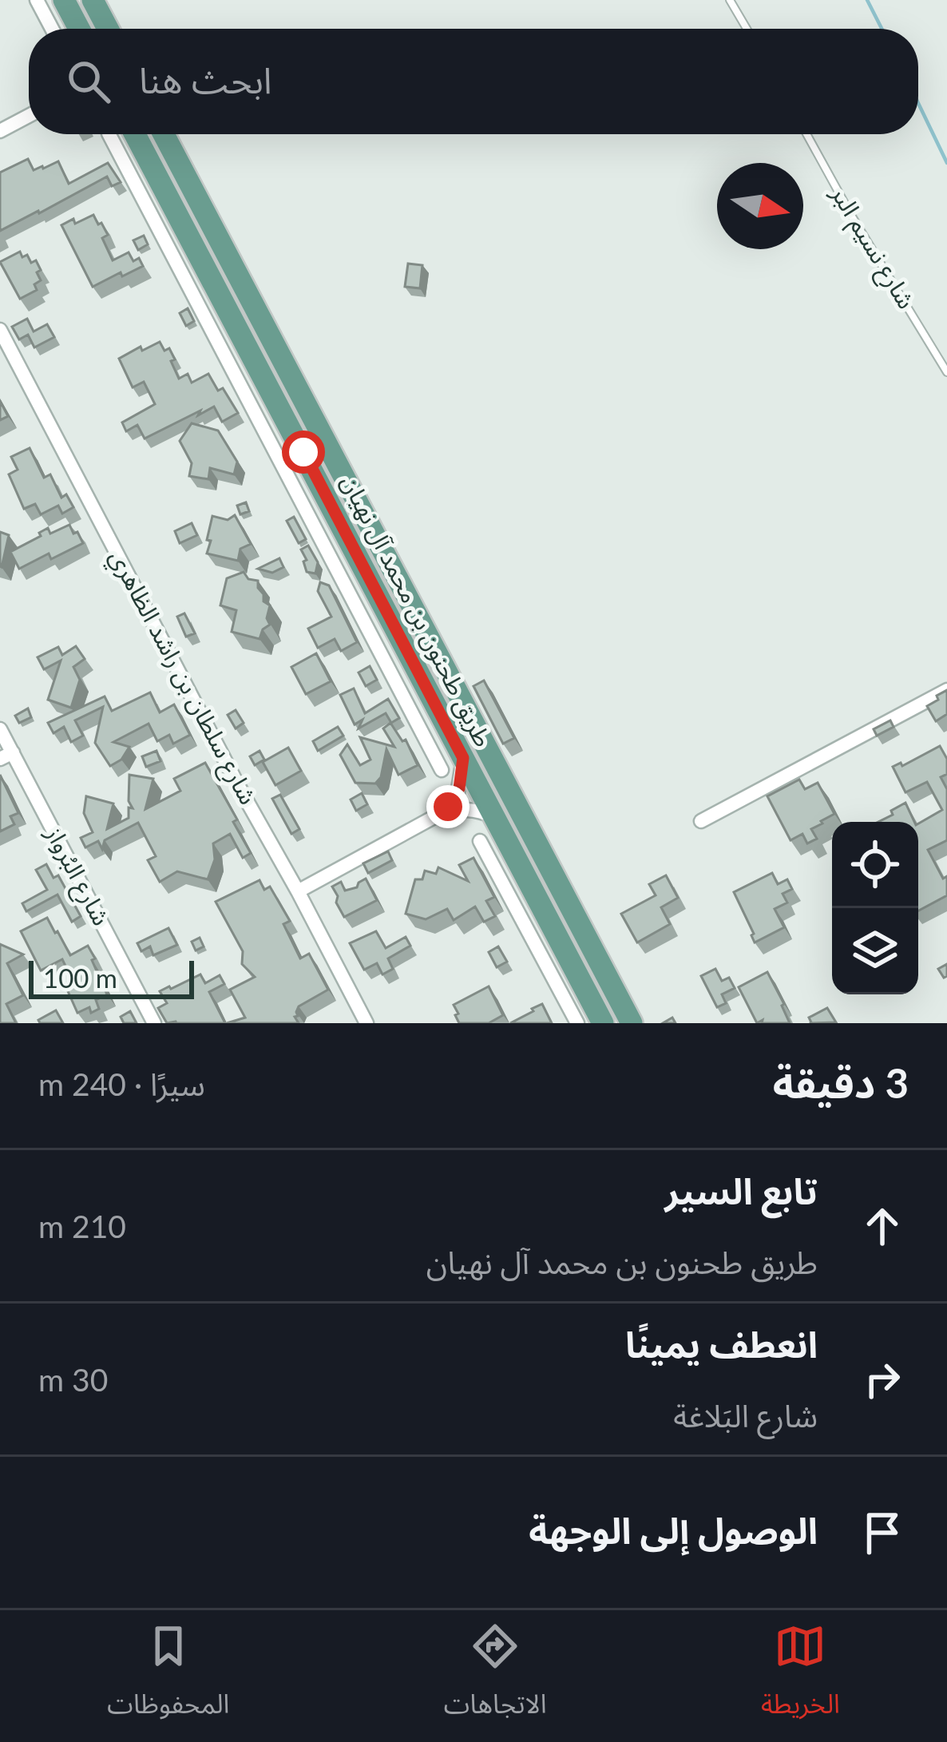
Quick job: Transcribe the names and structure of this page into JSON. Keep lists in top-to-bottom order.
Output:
{
  "streets": {
    "main road": ["طريق طحنون بن محمد آل نهيان"],
    "street": ["شارع سلطان بن راشد الظاهري", "شارع البُرواز"],
    "lane": ["شارع نسيم البر"]
  },
  "scale_bar": "100 m",
  "north": "right",
  "page": {
    "search": "ابحث هنا",
    "scale": "100 m",
    "heading": ["3 دقيقة", "سيرًا · 240 m"],
    "list": [
      ["تابع السير", "طريق طحنون بن محمد آل نهيان", "210 m"],
      ["انعطف يمينًا", "شارع البَلاغة", "30 m"],
      "الوصول إلى الوجهة"
    ],
    "nav": ["الخريطة", "الاتجاهات", "المحفوظات"]
  }
}
